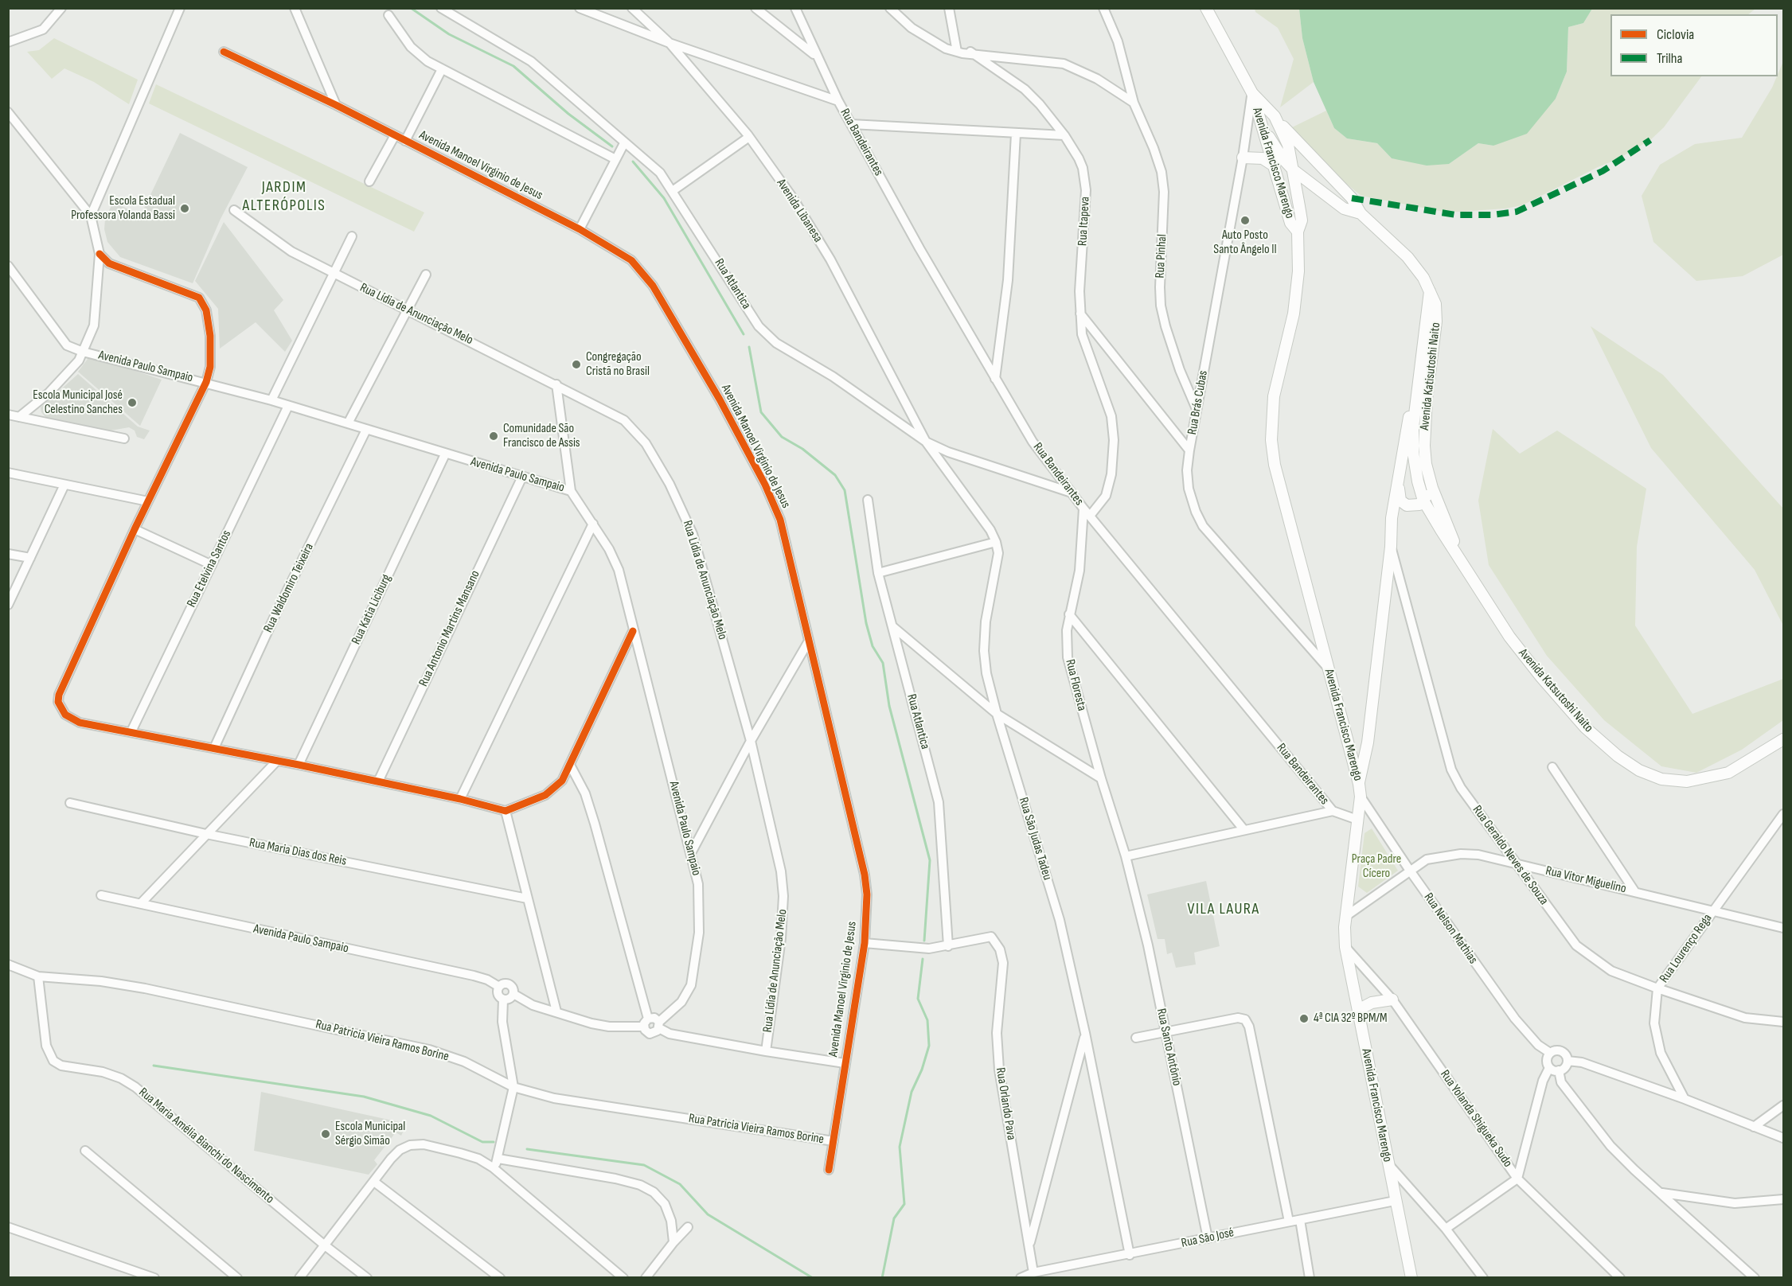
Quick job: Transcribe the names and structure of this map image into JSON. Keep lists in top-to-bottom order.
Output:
{
  "streets": {
    "main road": ["Avenida Francisco Marengo", "Avenida Katisutoshi Naito", "Avenida Katsutoshi Naito"],
    "street": [
      "Rua Bandeirantes",
      "Avenida Manoel Virginio de Jesus",
      "Avenida Libanesa",
      "Rua Itapeva",
      "Rua Pinhal",
      "Rua Atlantica",
      "Rua Lídia de Anunciação Melo",
      "Avenida Paulo Sampaio",
      "Rua Brás Cubas",
      "Rua Etelvina Santos",
      "Rua Waldomiro Teixeira",
      "Rua Katia Liciburg",
      "Rua Antonio Martins Mansano",
      "Rua Floresta",
      "Rua São Judas Tadeu",
      "Rua Maria Dias dos Reis",
      "Rua Geraldo Neves de Souza",
      "Rua Vitor Miguelino",
      "Rua Nelson Mathias",
      "Rua Lourenço Rega",
      "Rua Patricia Vieira Ramos Borine",
      "Rua Santo Antônio",
      "Rua Orlando Pava",
      "Rua Yolanda Shigueka Sudo",
      "Rua Maria Amélia Bianchi do Nascimento",
      "Rua São José"
    ]
  },
  "crossings": [
    ["Rua Bandeirantes", "Avenida Libanesa"],
    ["Rua Bandeirantes", "Rua Itapeva"],
    ["Rua Bandeirantes", "Rua Atlantica"],
    ["Rua Bandeirantes", "Rua Floresta"],
    ["Avenida Francisco Marengo", "Avenida Katisutoshi Naito"],
    ["Avenida Francisco Marengo", "Rua Brás Cubas"],
    ["Avenida Francisco Marengo", "Rua Vitor Miguelino"],
    ["Avenida Francisco Marengo", "Rua Nelson Mathias"],
    ["Avenida Francisco Marengo", "Rua Yolanda Shigueka Sudo"],
    ["Avenida Francisco Marengo", "Rua São José"],
    ["Avenida Manoel Virginio de Jesus", "Avenida Paulo Sampaio"],
    ["Avenida Manoel Virginio de Jesus", "Rua Patricia Vieira Ramos Borine"],
    ["Avenida Libanesa", "Rua Atlantica"],
    ["Avenida Libanesa", "Rua São Judas Tadeu"],
    ["Rua Pinhal", "Rua Brás Cubas"],
    ["Rua Atlantica", "Rua São Judas Tadeu"],
    ["Rua Atlantica", "Rua Orlando Pava"],
    ["Rua Lídia de Anunciação Melo", "Avenida Paulo Sampaio"],
    ["Avenida Paulo Sampaio", "Rua Etelvina Santos"],
    ["Avenida Paulo Sampaio", "Rua Waldomiro Teixeira"],
    ["Avenida Paulo Sampaio", "Rua Katia Liciburg"],
    ["Avenida Paulo Sampaio", "Rua Antonio Martins Mansano"],
    ["Avenida Katisutoshi Naito", "Avenida Katsutoshi Naito"],
    ["Rua Floresta", "Rua Santo Antônio"],
    ["Rua São Judas Tadeu", "Rua São José"],
    ["Rua Geraldo Neves de Souza", "Rua Vitor Miguelino"],
    ["Rua Geraldo Neves de Souza", "Rua Lourenço Rega"],
    ["Rua Vitor Miguelino", "Rua Nelson Mathias"],
    ["Rua Vitor Miguelino", "Rua Lourenço Rega"],
    ["Rua Patricia Vieira Ramos Borine", "Rua Maria Amélia Bianchi do Nascimento"],
    ["Rua Santo Antônio", "Rua São José"],
    ["Rua Orlando Pava", "Rua São José"]
  ],
  "districts": ["JARDIM ALTERÓPOLIS", "VILA LAURA"],
  "parks": ["Praça Padre Cícero"],
  "places": [
    "Escola Estadual Professora Yolanda Bassi",
    "Auto Posto Santo Ângelo II",
    "Congregação Cristã no Brasil",
    "Escola Municipal José Celestino Sanches",
    "Comunidade São Francisco de Assis",
    "4ª CIA 32º BPM/M",
    "Escola Municipal Sérgio Simão"
  ],
  "legend": ["Ciclovia", "Trilha"]
}
